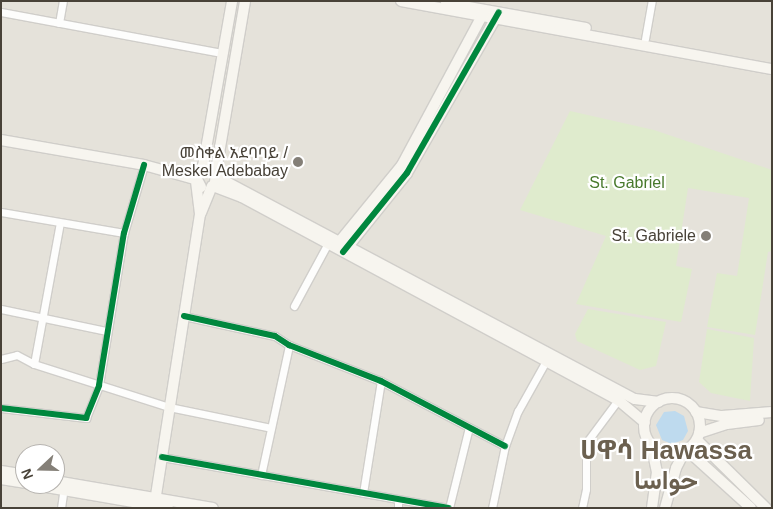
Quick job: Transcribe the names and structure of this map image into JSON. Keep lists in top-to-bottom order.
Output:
{
  "districts": ["ሀዋሳ Hawassa حواسا"],
  "parks": ["St. Gabriel"],
  "places": ["መስቀል አደባባይ / Meskel Adebabay", "St. Gabriele"],
  "north": "left"
}
